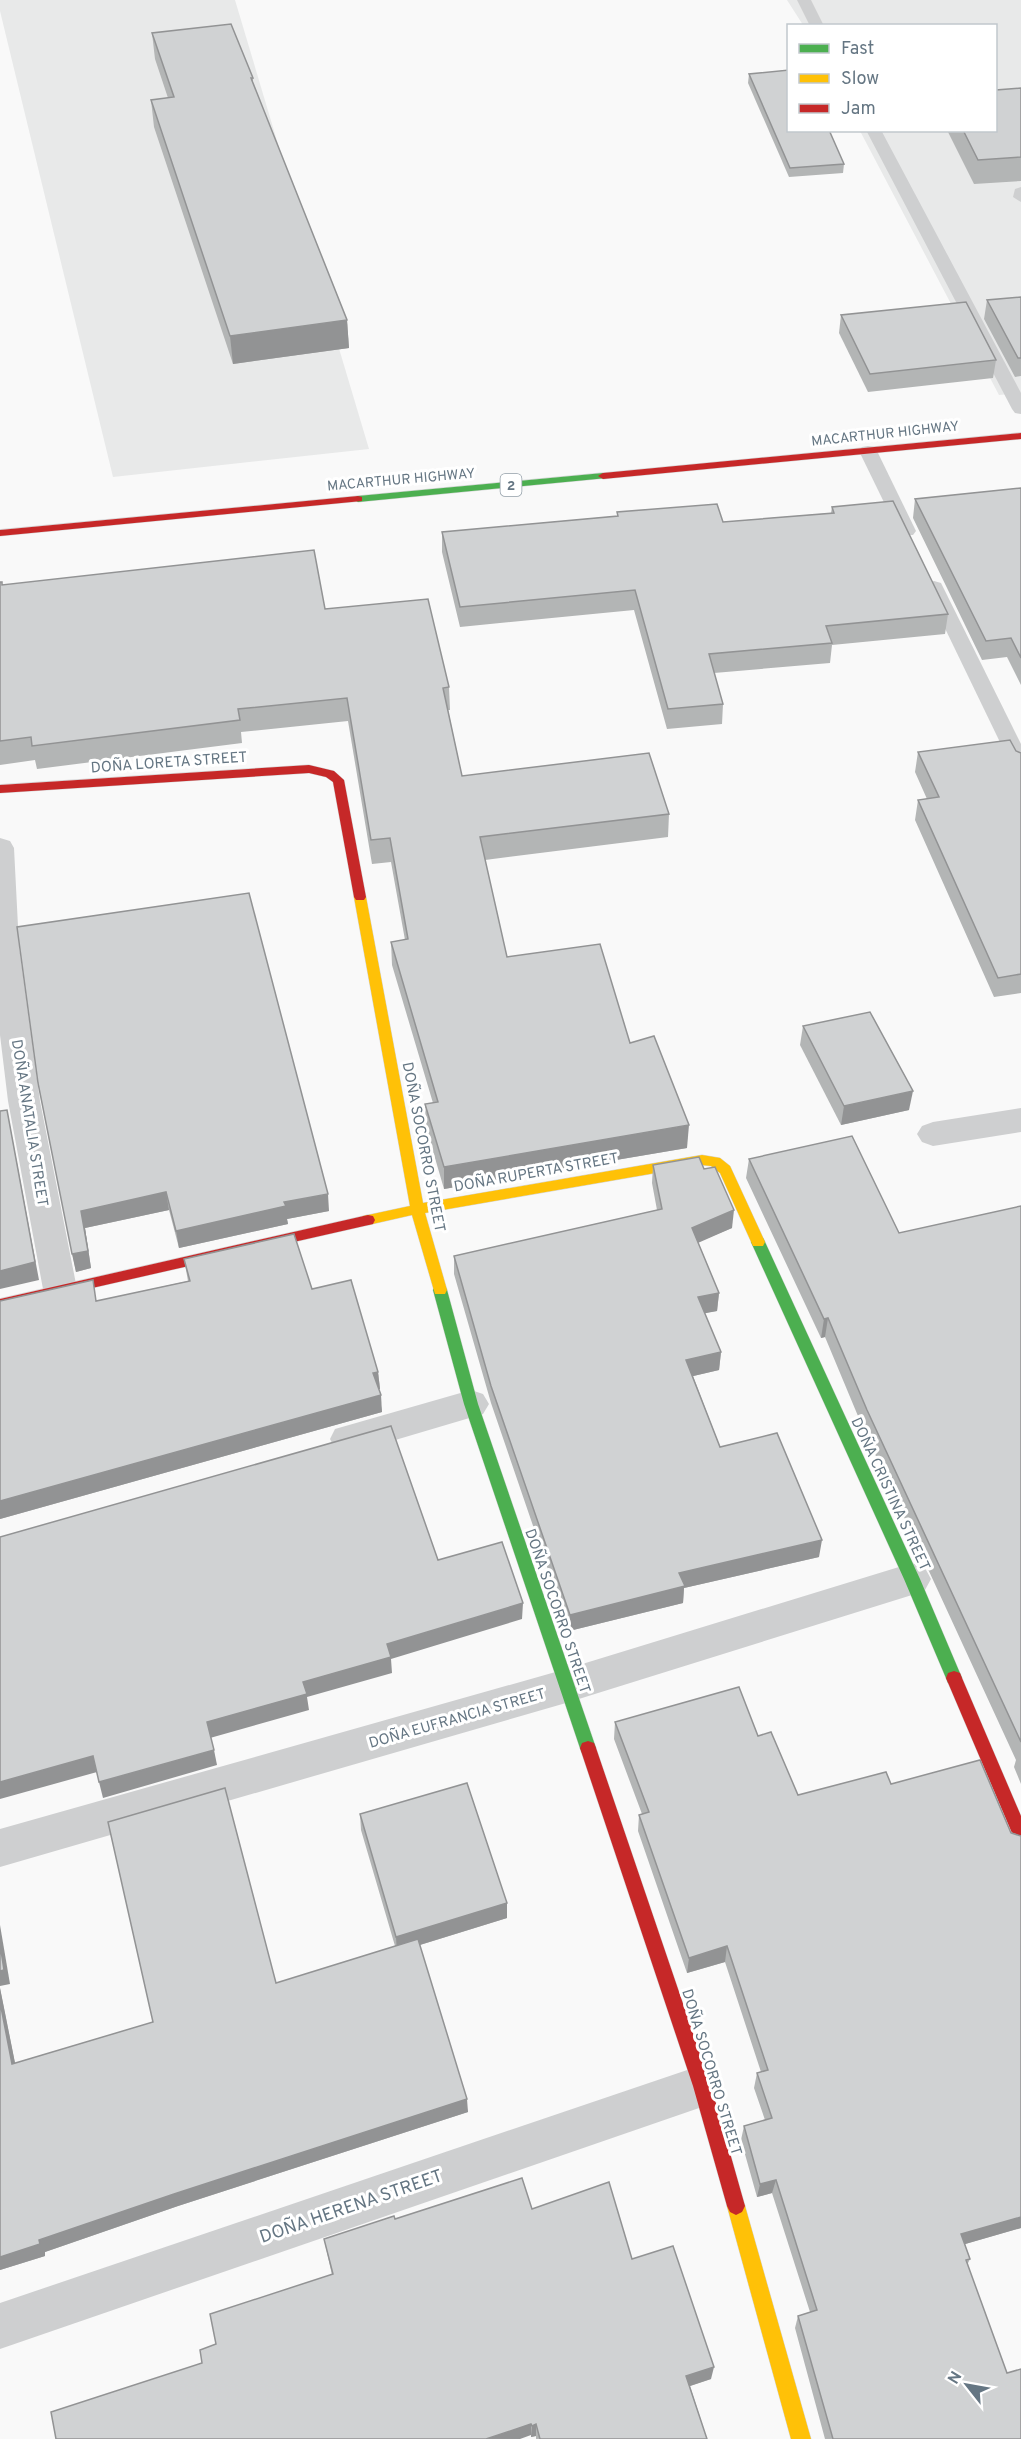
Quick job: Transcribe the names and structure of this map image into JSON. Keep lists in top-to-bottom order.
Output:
{
  "streets": {
    "main road": [
      "MACARTHUR HIGHWAY",
      "2",
      "DOÑA LORETA STREET",
      "DOÑA SOCORRO STREET",
      "DOÑA RUPERTA STREET",
      "DOÑA CRISTINA STREET"
    ],
    "street": ["DOÑA ANATALIA STREET", "DOÑA EUFRANCIA STREET", "DOÑA HERENA STREET"]
  },
  "crossings": [
    ["DOÑA LORETA STREET", "DOÑA SOCORRO STREET"],
    ["DOÑA ANATALIA STREET", "DOÑA RUPERTA STREET"],
    ["DOÑA SOCORRO STREET", "DOÑA RUPERTA STREET"],
    ["DOÑA SOCORRO STREET", "DOÑA EUFRANCIA STREET"],
    ["DOÑA SOCORRO STREET", "DOÑA HERENA STREET"],
    ["DOÑA RUPERTA STREET", "DOÑA CRISTINA STREET"],
    ["DOÑA CRISTINA STREET", "DOÑA EUFRANCIA STREET"]
  ],
  "legend": ["Fast", "Slow", "Jam"],
  "north": "top left"
}
